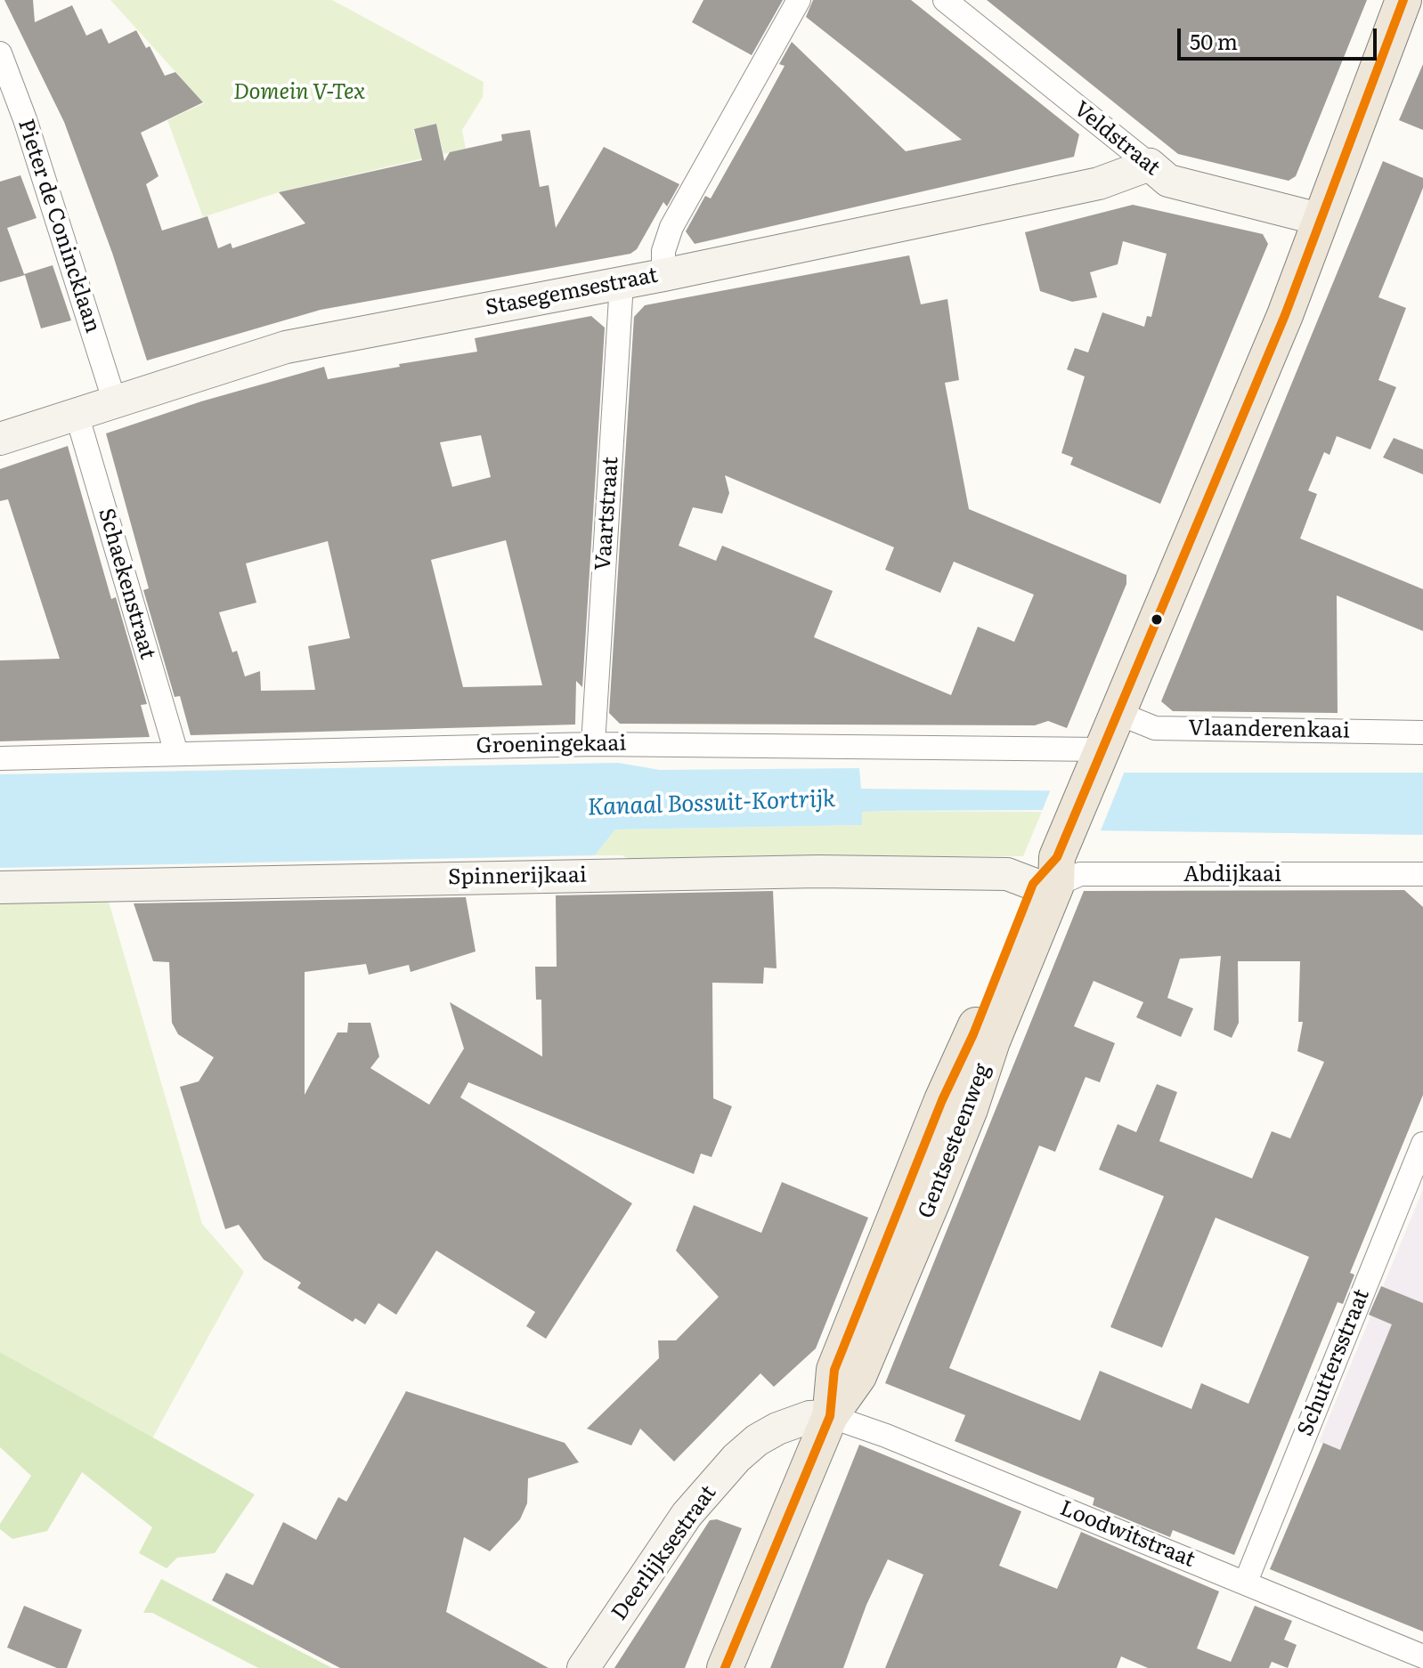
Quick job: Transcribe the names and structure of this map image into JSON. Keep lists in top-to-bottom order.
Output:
{
  "streets": {
    "main road": ["Gentsesteenweg"],
    "street": [
      "Veldstraat",
      "Pieter de Conincklaan",
      "Stasegemsestraat",
      "Vaartstraat",
      "Schaekenstraat",
      "Vlaanderenkaai",
      "Groeningekaai",
      "Abdijkaai",
      "Spinnerijkaai",
      "Schuttersstraat",
      "Loodwitstraat",
      "Deerlijksestraat"
    ]
  },
  "crossings": [
    ["Veldstraat", "Stasegemsestraat"],
    ["Veldstraat", "Gentsesteenweg"],
    ["Pieter de Conincklaan", "Stasegemsestraat"],
    ["Stasegemsestraat", "Vaartstraat"],
    ["Stasegemsestraat", "Schaekenstraat"],
    ["Vaartstraat", "Groeningekaai"],
    ["Schaekenstraat", "Groeningekaai"],
    ["Vlaanderenkaai", "Gentsesteenweg"],
    ["Groeningekaai", "Gentsesteenweg"],
    ["Abdijkaai", "Spinnerijkaai"],
    ["Abdijkaai", "Gentsesteenweg"],
    ["Spinnerijkaai", "Gentsesteenweg"],
    ["Gentsesteenweg", "Loodwitstraat"],
    ["Gentsesteenweg", "Deerlijksestraat"],
    ["Schuttersstraat", "Loodwitstraat"],
    ["Loodwitstraat", "Deerlijksestraat"]
  ],
  "water": ["Kanaal Bossuit-Kortrijk"],
  "parks": ["Domein V-Tex"],
  "scale_bar": "50 m"
}
